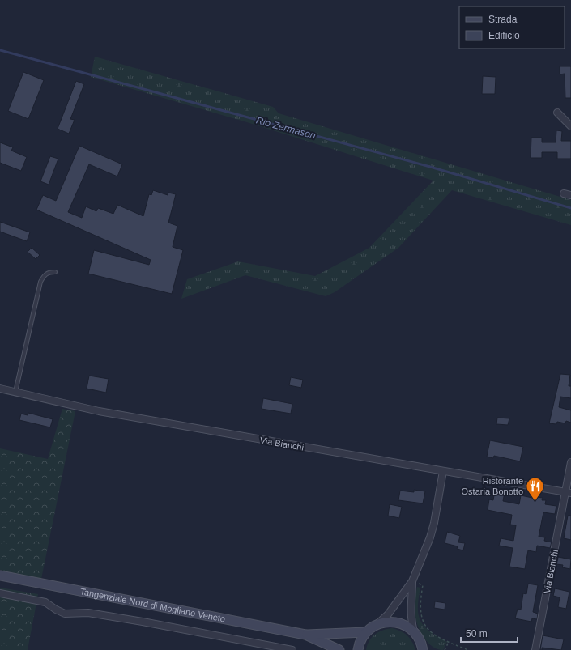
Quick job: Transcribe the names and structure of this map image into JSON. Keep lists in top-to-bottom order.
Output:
{
  "streets": {
    "main road": ["Tangenziale Nord di Mogliano Veneto"],
    "street": ["Via Bianchi"]
  },
  "water": ["Rio Zermason"],
  "places": {
    "restaurant": ["Ristorante Ostaria Bonotto"]
  },
  "legend": ["Strada", "Edificio"],
  "scale_bar": "50 m"
}
